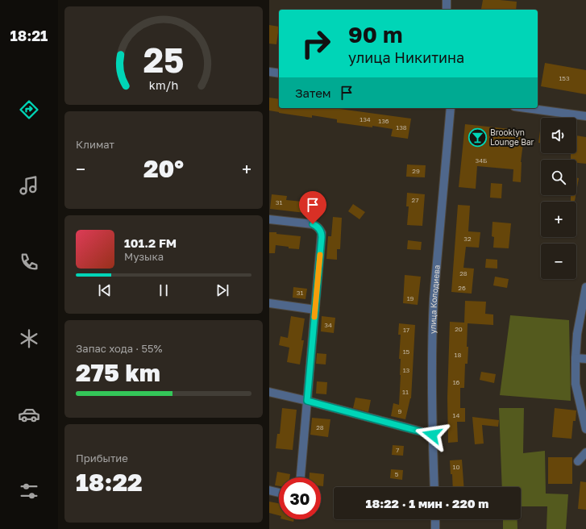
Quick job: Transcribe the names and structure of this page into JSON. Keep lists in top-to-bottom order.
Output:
{
  "streets": {
    "street": ["улица Колодиева"]
  },
  "places": {
    "bar": ["Brooklyn Lounge Bar"]
  },
  "house_numbers": [
    "153",
    "134",
    "136",
    "138",
    "34Б",
    "29",
    "27",
    "31",
    "32",
    "28",
    "26",
    "31",
    "19",
    "34",
    "20",
    "17",
    "15",
    "18",
    "13",
    "16",
    "11",
    "9",
    "14",
    "28",
    "7",
    "10",
    "5"
  ],
  "page": {
    "tabs": "18:21",
    "turn": ["90 m", "улица Никитина"],
    "then": "Затем",
    "tile": [
      "Климат",
      ["Запас хода · 55%", "275 km"],
      ["Прибытие", "18:22"]
    ],
    "map_buttons": ["+", "−"],
    "heat": ["−", "20°", "+"],
    "song": ["101.2 FM", "Музыка"],
    "limit": "30",
    "trip": "18:22 · 1 мин · 220 m",
    "gauge": ["25", "km/h"]
  }
}
